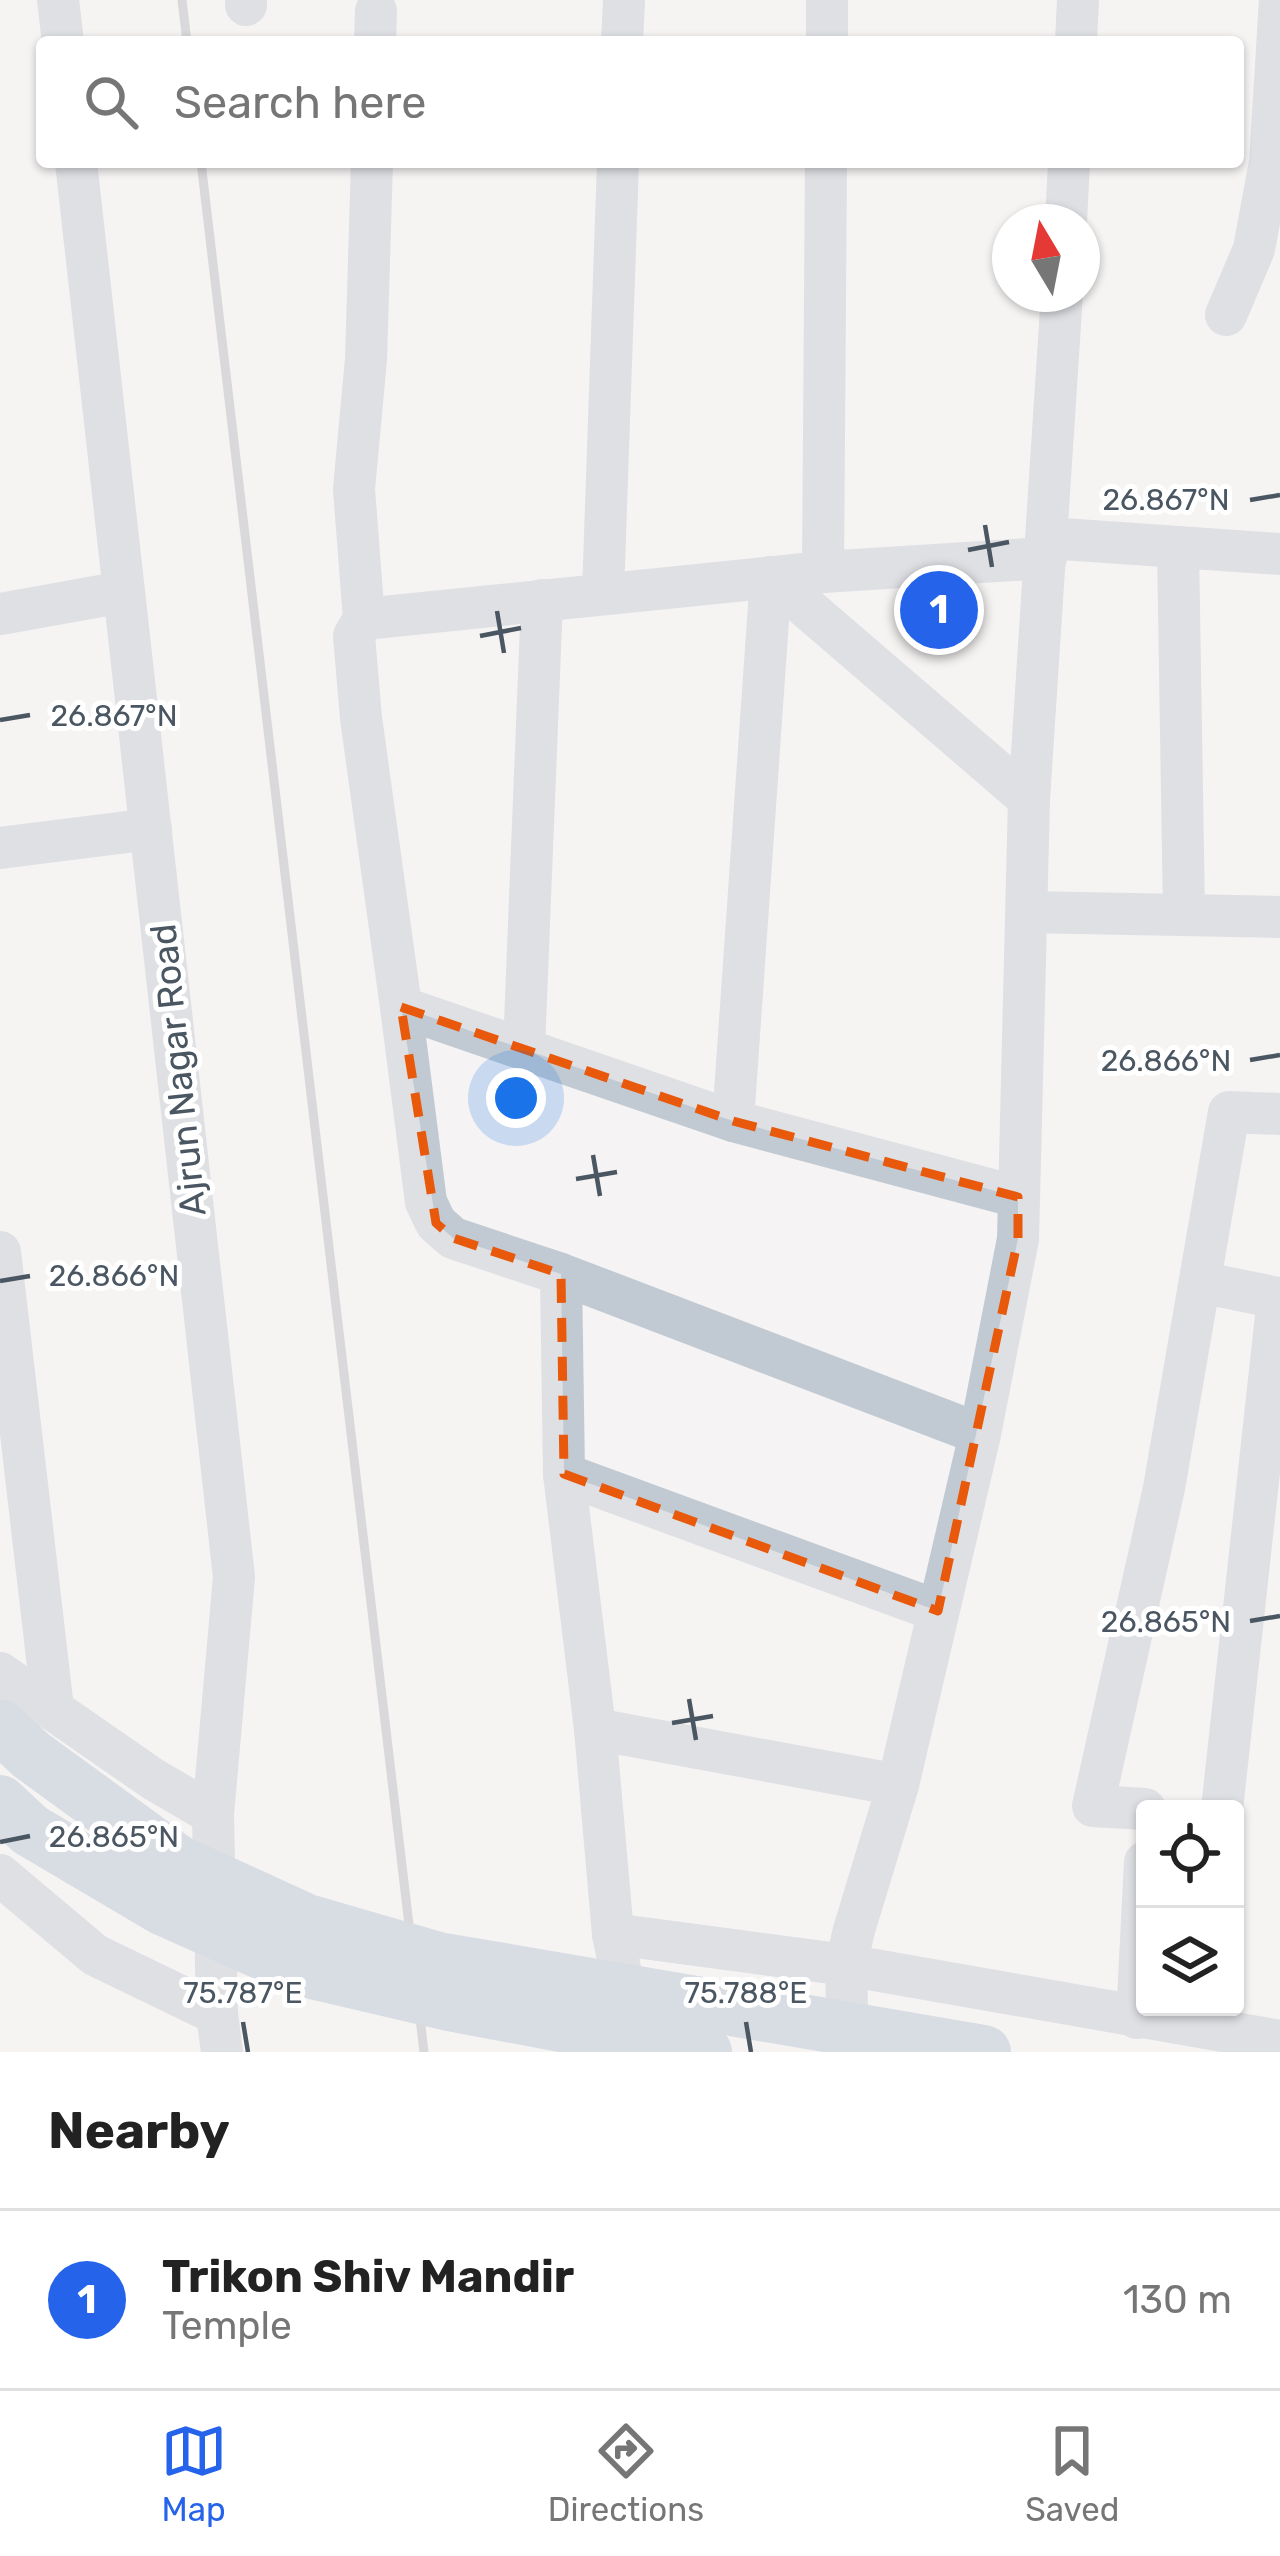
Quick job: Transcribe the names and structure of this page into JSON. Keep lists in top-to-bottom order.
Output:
{
  "streets": {
    "street": ["Ajrun Nagar Road"]
  },
  "north": "top",
  "page": {
    "search": "Search here",
    "pins": "1",
    "heading": "Nearby",
    "list": [
      {
        "mark": "1",
        "name": "Trikon Shiv Mandir",
        "note": "Temple",
        "value": "130 m"
      }
    ],
    "nav": ["Map", "Directions", "Saved"]
  },
  "coordinates": [
    "26.867°N",
    "26.866°N",
    "26.865°N",
    "75.787°E",
    "75.788°E"
  ]
}
